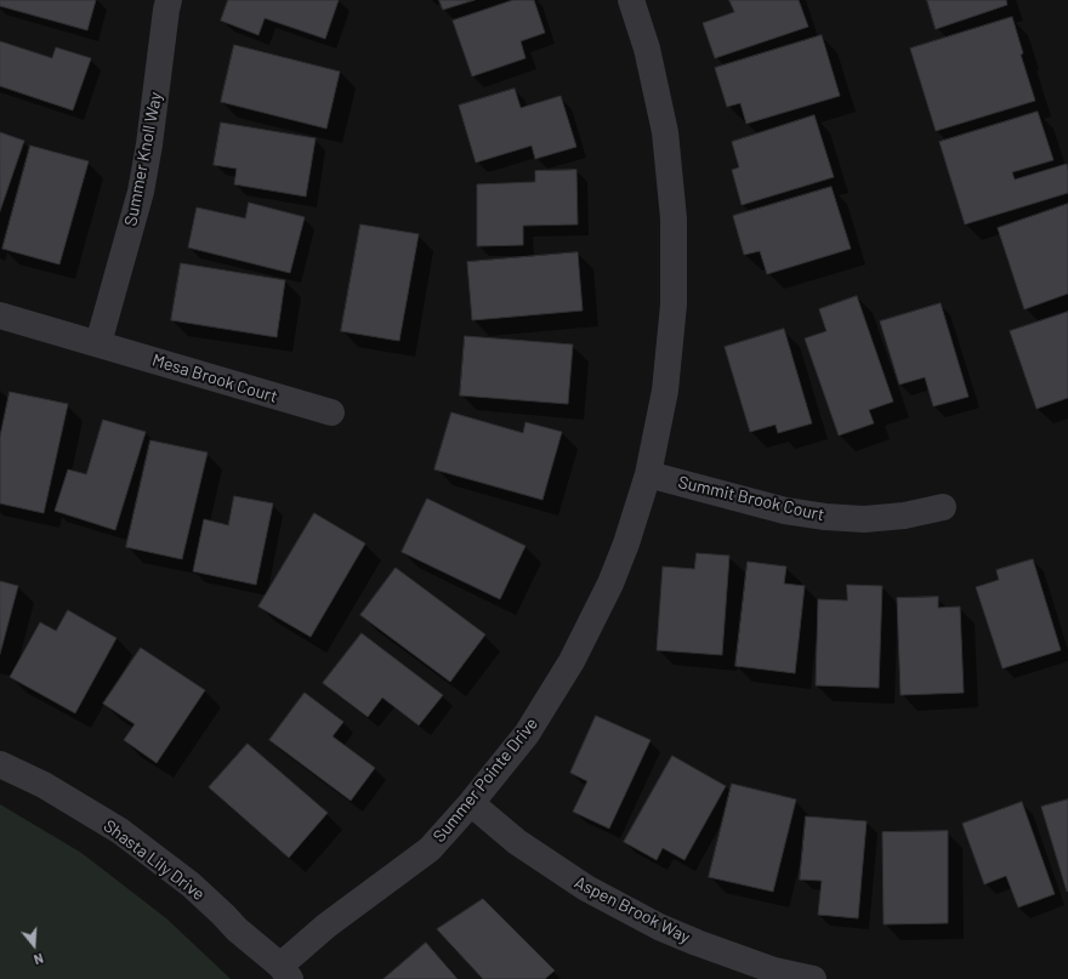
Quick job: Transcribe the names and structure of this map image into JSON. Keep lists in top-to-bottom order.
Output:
{
  "streets": {
    "street": [
      "Summer Knoll Way",
      "Mesa Brook Court",
      "Summit Brook Court",
      "Summer Pointe Drive",
      "Shasta Lily Drive",
      "Aspen Brook Way"
    ]
  },
  "crossings": [
    ["Summer Knoll Way", "Mesa Brook Court"],
    ["Summit Brook Court", "Summer Pointe Drive"],
    ["Summer Pointe Drive", "Shasta Lily Drive"],
    ["Summer Pointe Drive", "Aspen Brook Way"]
  ],
  "north": "bottom"
}
